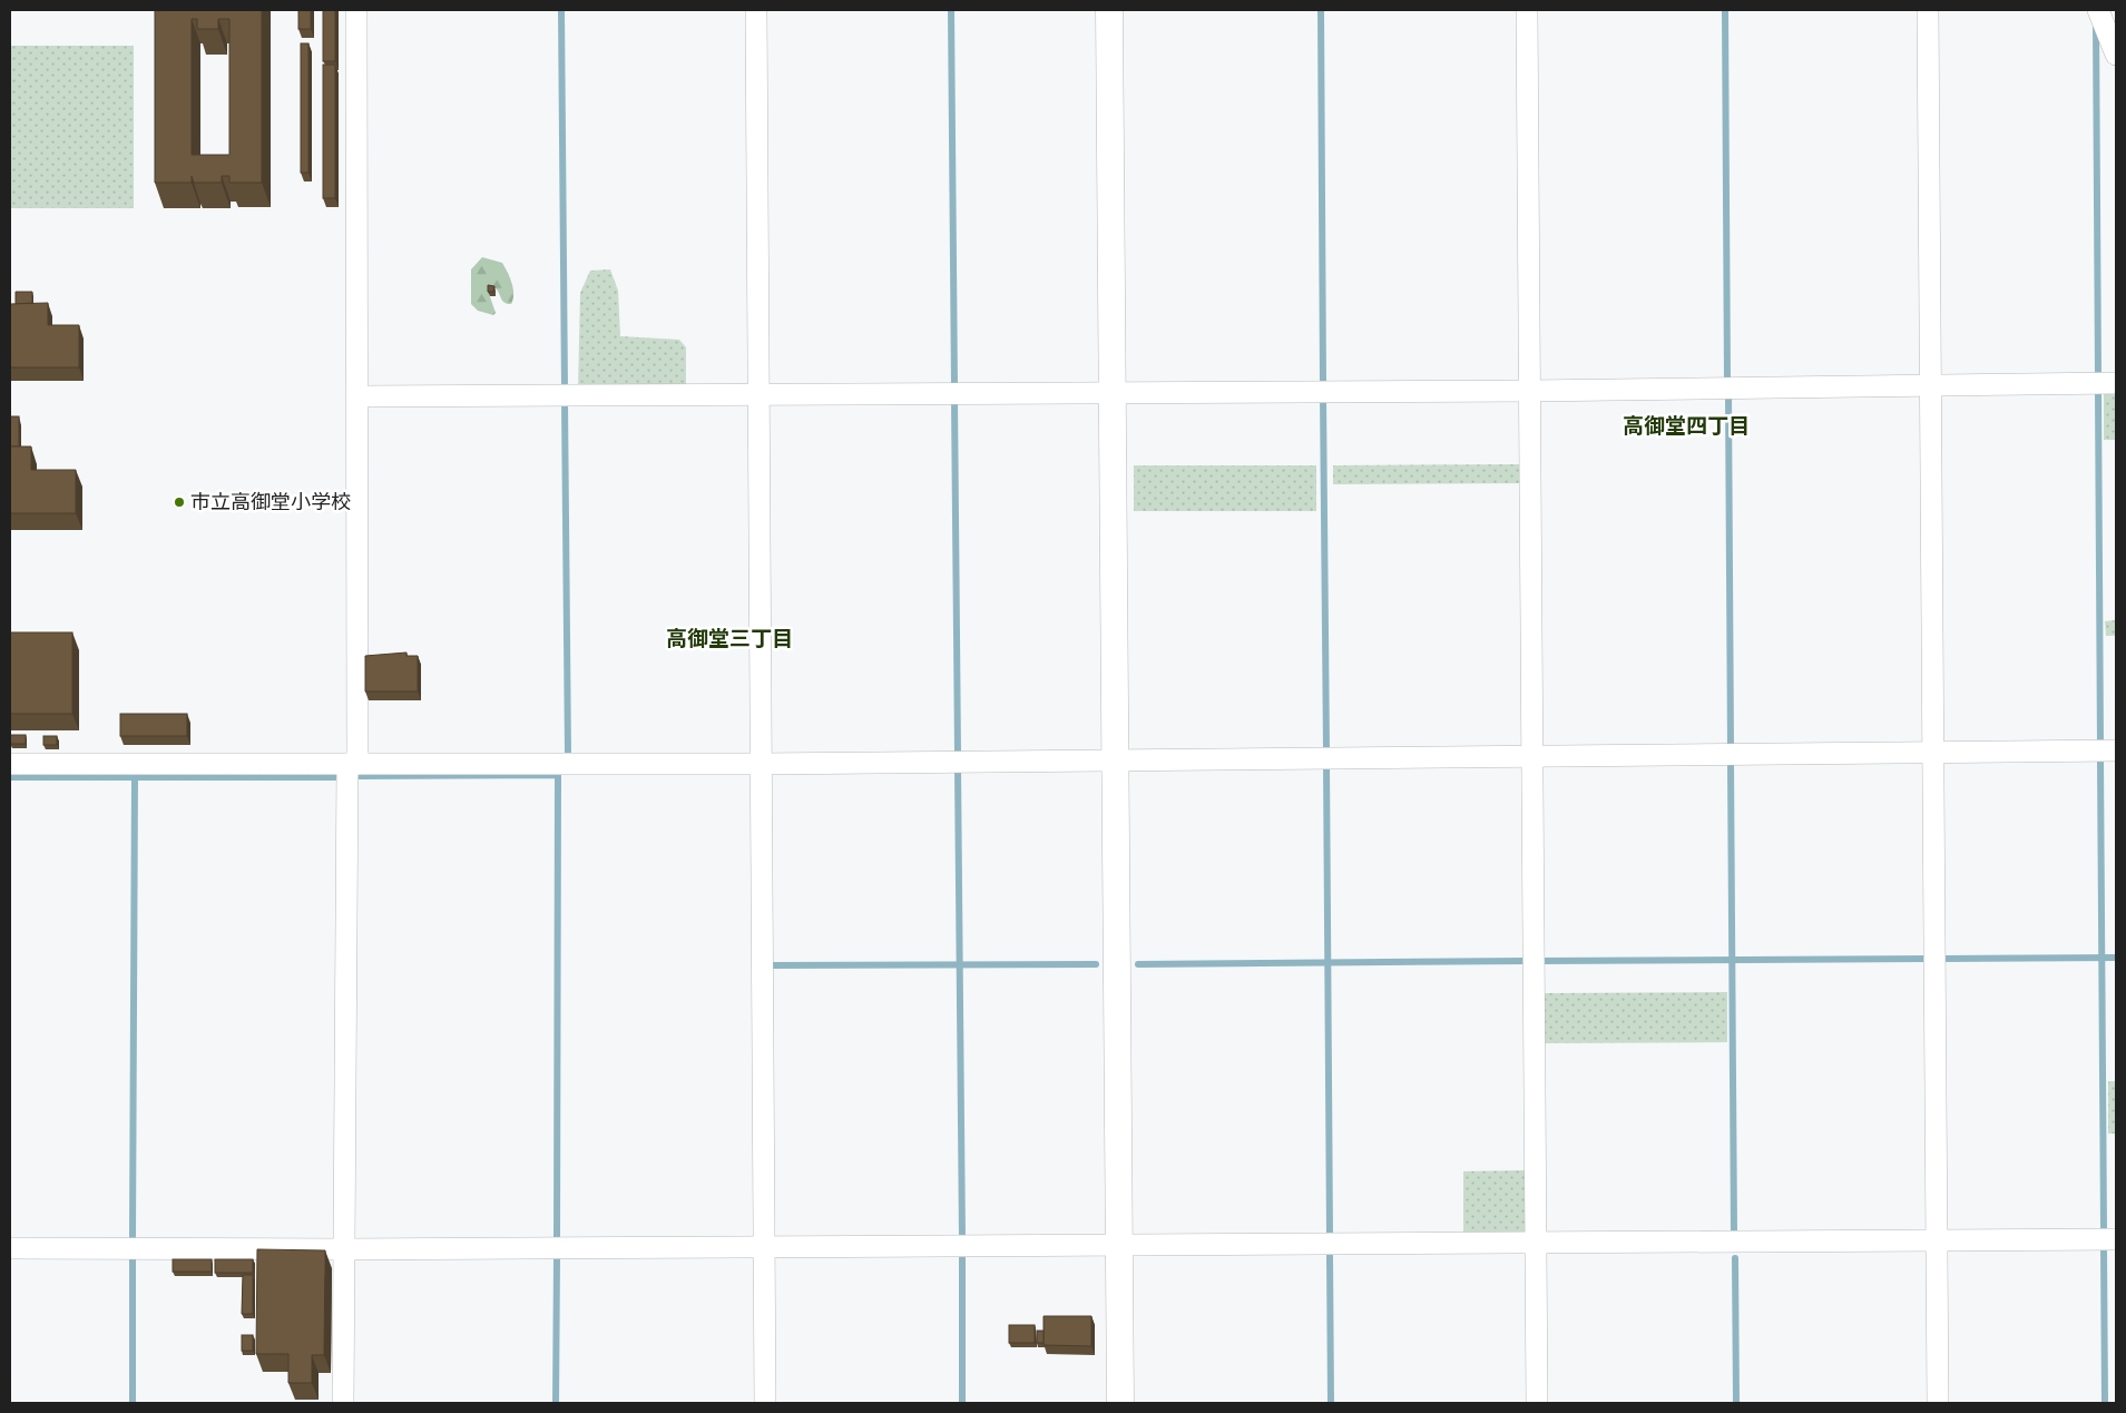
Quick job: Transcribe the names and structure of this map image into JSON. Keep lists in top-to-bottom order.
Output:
{
  "districts": ["高御堂四丁目", "高御堂三丁目"],
  "places": ["市立高御堂小学校"]
}
